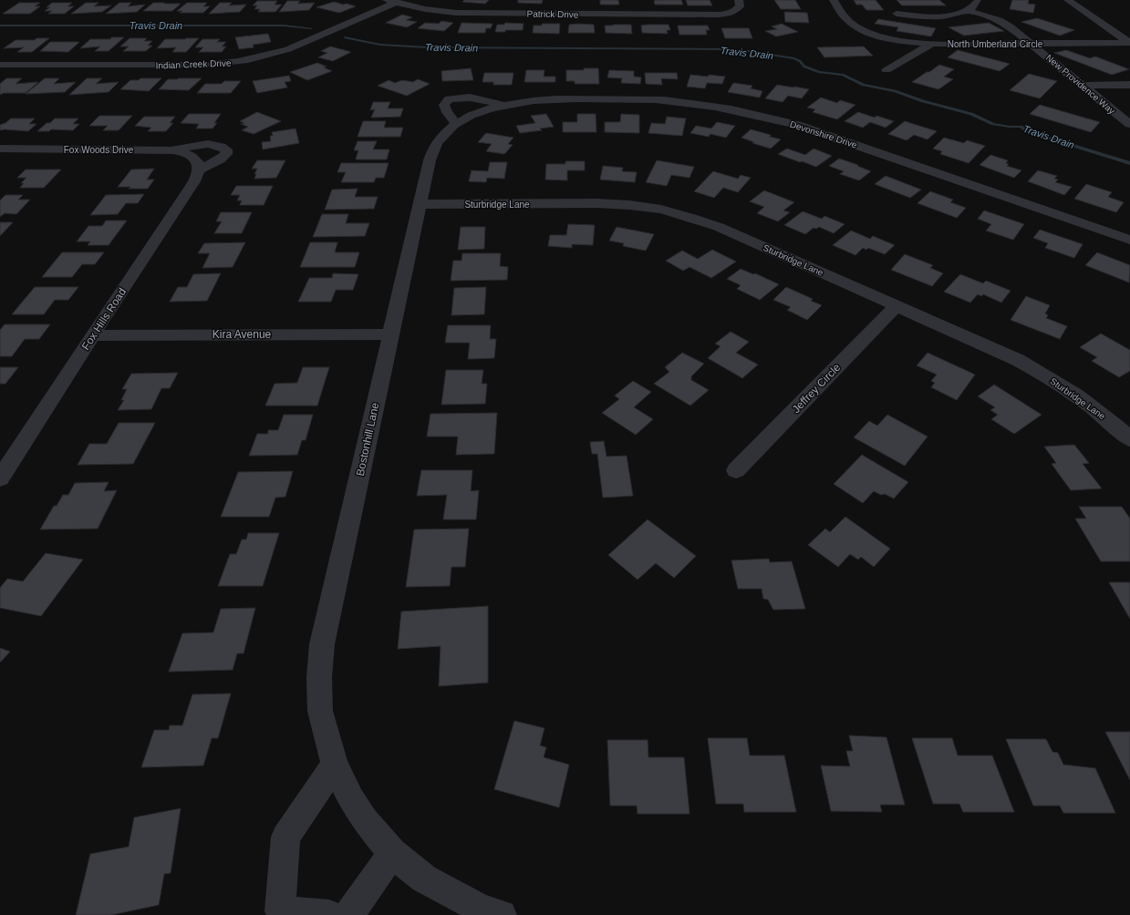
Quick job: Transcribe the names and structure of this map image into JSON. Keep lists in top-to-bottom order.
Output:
{
  "streets": {
    "street": [
      "Patrick Drive",
      "North Umberland Circle",
      "Indian Creek Drive",
      "New Providence Way",
      "Devonshire Drive",
      "Fox Woods Drive",
      "Sturbridge Lane",
      "Fox Hills Road",
      "Kira Avenue",
      "Jeffrey Circle",
      "Bostonhill Lane"
    ]
  },
  "crossings": [
    ["Patrick Drive", "Indian Creek Drive"],
    ["North Umberland Circle", "New Providence Way"],
    ["Devonshire Drive", "Bostonhill Lane"],
    ["Fox Woods Drive", "Fox Hills Road"],
    ["Sturbridge Lane", "Jeffrey Circle"],
    ["Sturbridge Lane", "Bostonhill Lane"],
    ["Fox Hills Road", "Kira Avenue"],
    ["Kira Avenue", "Bostonhill Lane"]
  ],
  "water": ["Travis Drain"]
}
